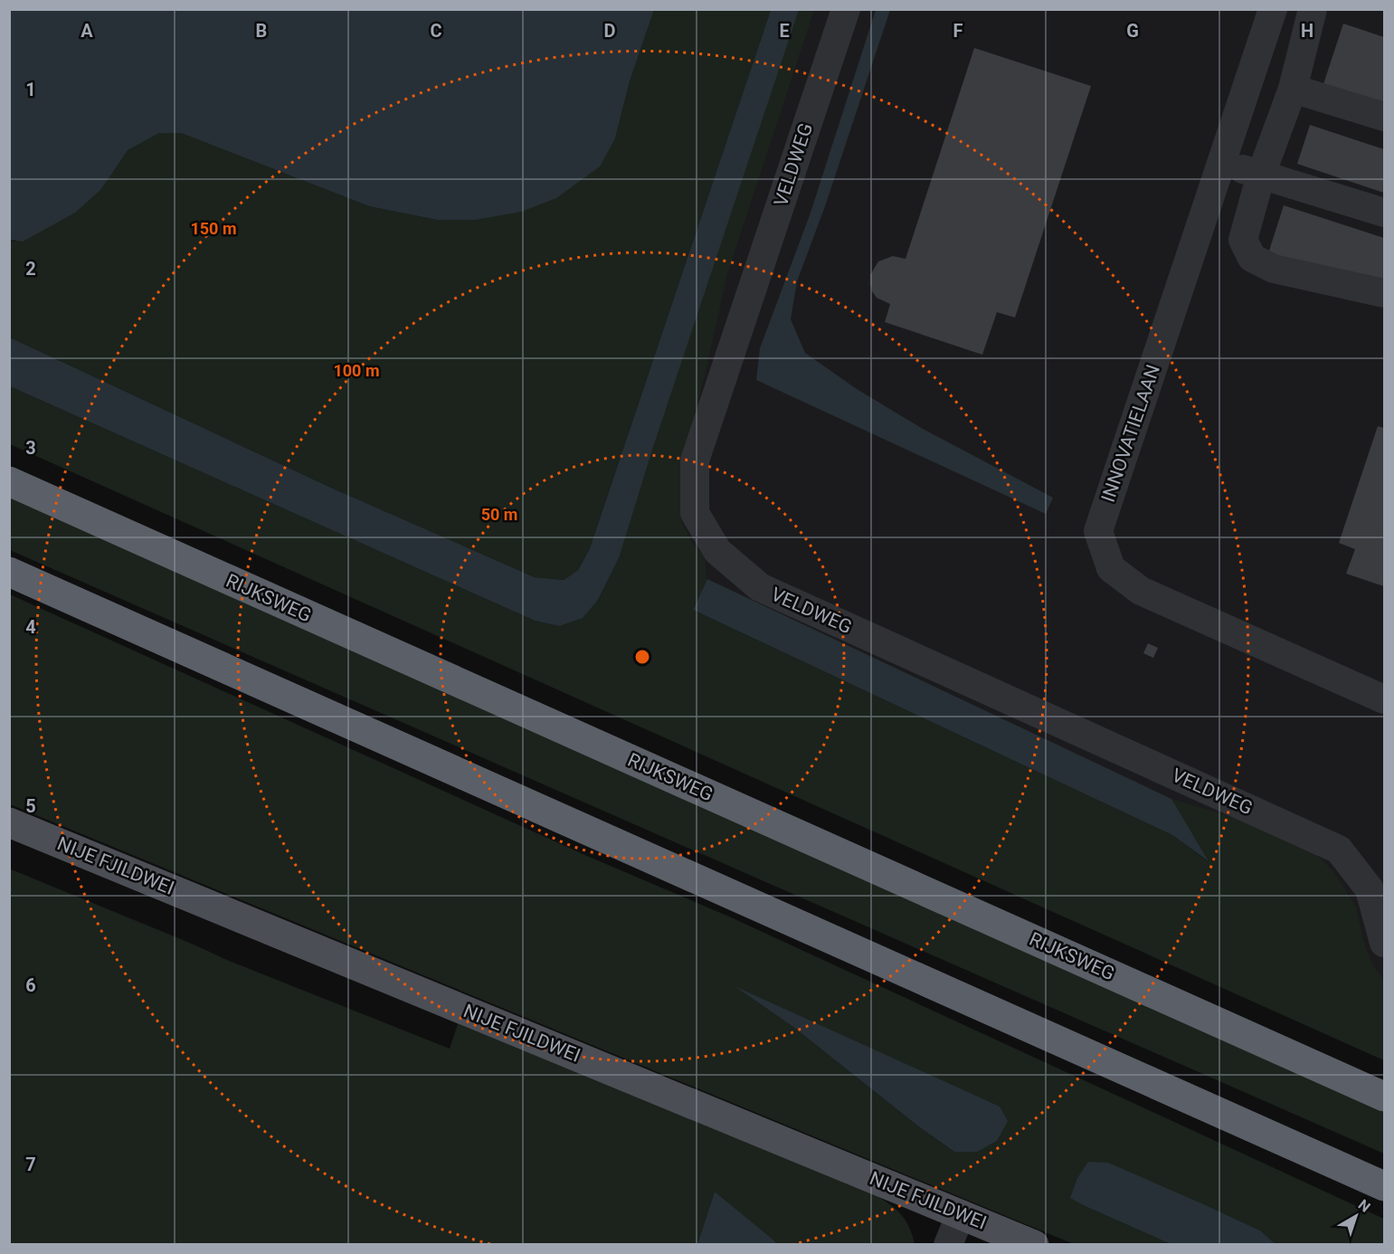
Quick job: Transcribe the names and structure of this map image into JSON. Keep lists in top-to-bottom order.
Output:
{
  "streets": {
    "highway": ["RIJKSWEG"],
    "main road": ["NIJE FJILDWEI"],
    "street": ["VELDWEG", "INNOVATIELAAN"]
  },
  "north": "top right",
  "grid": {
    "columns": [
      "A",
      "B",
      "C",
      "D",
      "E",
      "F",
      "G",
      "H"
    ],
    "rows": [
      "1",
      "2",
      "3",
      "4",
      "5",
      "6",
      "7"
    ]
  },
  "rings": ["150 m", "100 m", "50 m"]
}
